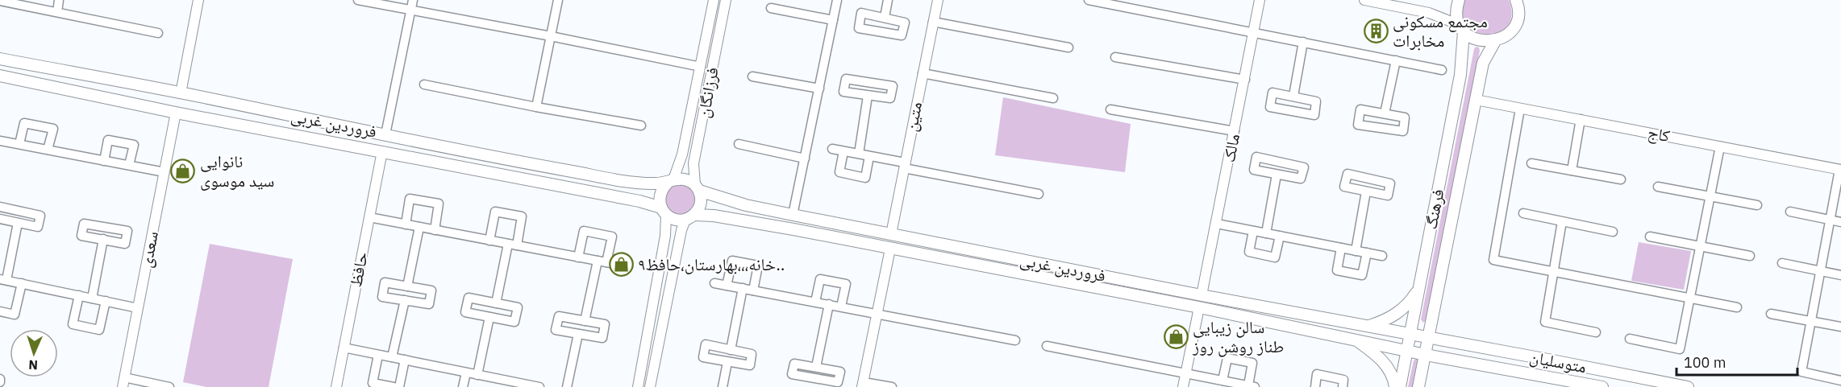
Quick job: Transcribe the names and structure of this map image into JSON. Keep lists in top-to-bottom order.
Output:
{
  "streets": {
    "main road": ["فروردین غربی", "فرهنگ", "متوسلیان"],
    "street": [
      "فرزانگان",
      "متین",
      "کاج",
      "مالک",
      "سعدی",
      "حافظ"
    ]
  },
  "crossings": [
    ["فرزانگان", "فروردین غربی"],
    ["متین", "فروردین غربی"],
    ["فروردین غربی", "مالک"],
    ["فروردین غربی", "فرهنگ"],
    ["فروردین غربی", "سعدی"],
    ["فروردین غربی", "حافظ"],
    ["فروردین غربی", "متوسلیان"],
    ["کاج", "فرهنگ"],
    ["فرهنگ", "متوسلیان"]
  ],
  "places": {
    "building": ["مجتمع مسکونی مخابرات"],
    "shop": ["نانوایی سید موسوی", "خانه،،،بهارستان،حافظ۹..", "سالن زیبایی طناز روشن روز"]
  },
  "scale_bar": "100 m",
  "north": "bottom"
}
